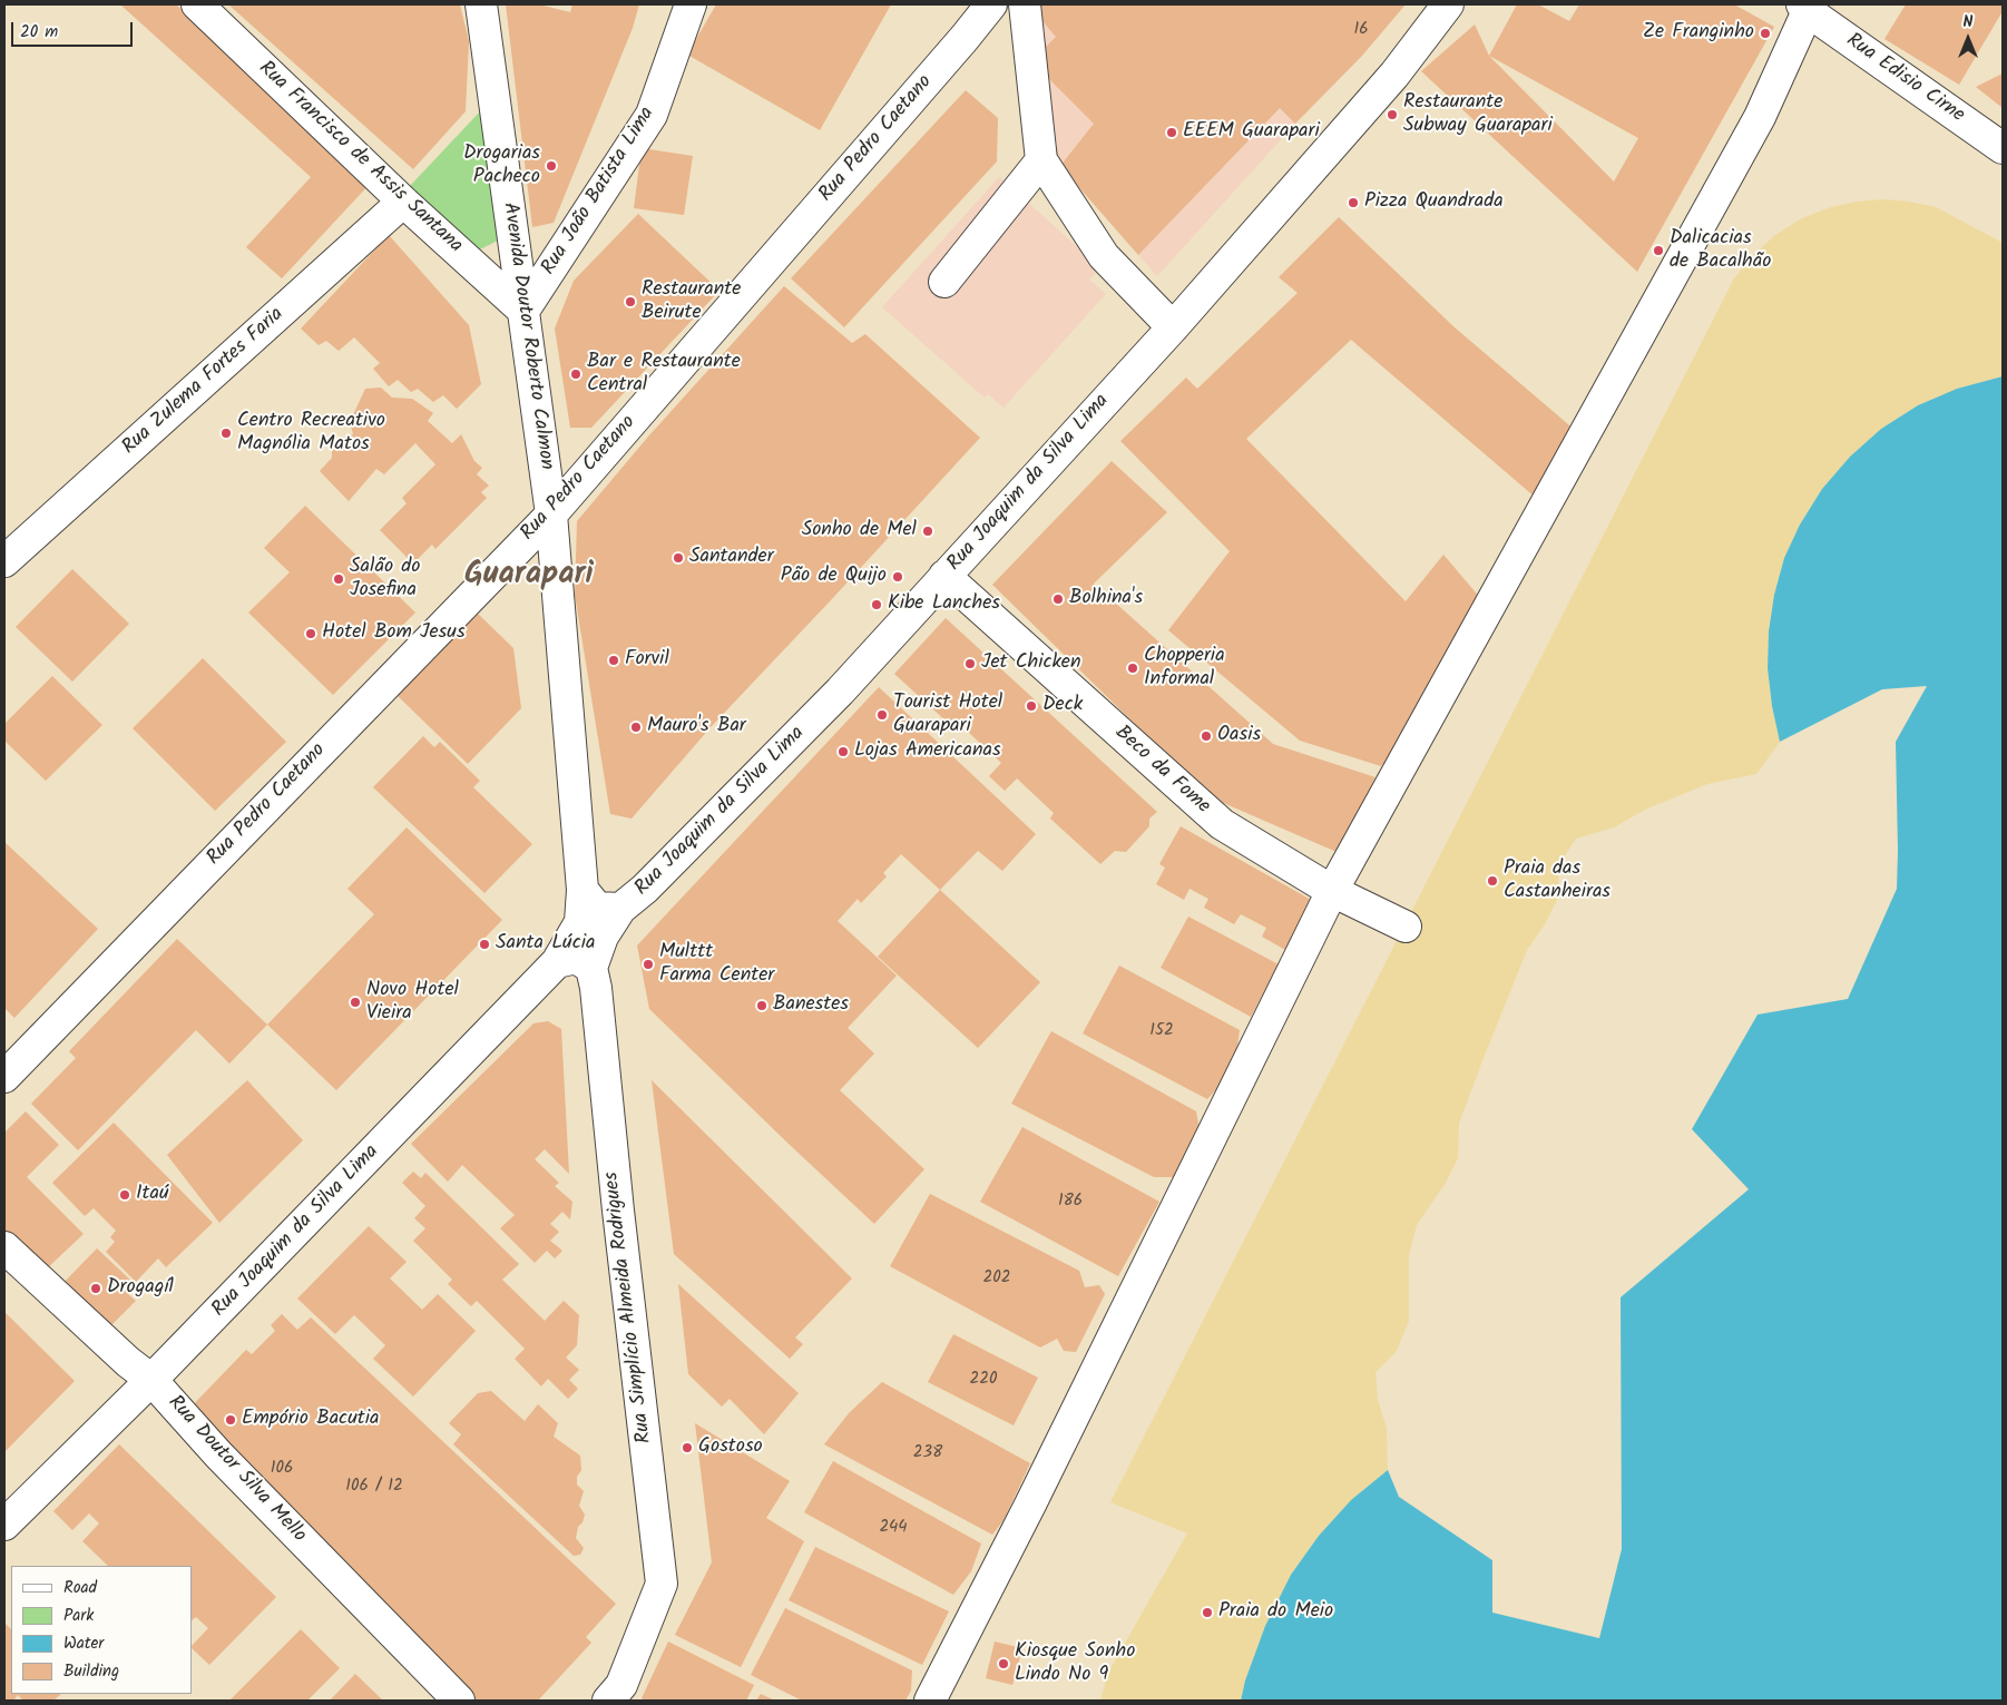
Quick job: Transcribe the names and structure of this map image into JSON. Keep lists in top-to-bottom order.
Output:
{
  "streets": {
    "street": [
      "Rua Edisio Cirne",
      "Rua Pedro Caetano",
      "Rua Francisco de Assis Santana",
      "Rua João Batista Lima",
      "Avenida Doutor Roberto Calmon",
      "Rua Zulema Fortes Faria",
      "Rua Joaquim da Silva Lima",
      "Beco da Fome",
      "Rua Simplício Almeida Rodrigues",
      "Rua Doutor Silva Mello"
    ]
  },
  "crossings": [
    ["Rua Pedro Caetano", "Avenida Doutor Roberto Calmon"],
    ["Rua Francisco de Assis Santana", "Rua João Batista Lima"],
    ["Rua Francisco de Assis Santana", "Avenida Doutor Roberto Calmon"],
    ["Rua Francisco de Assis Santana", "Rua Zulema Fortes Faria"],
    ["Rua João Batista Lima", "Avenida Doutor Roberto Calmon"],
    ["Avenida Doutor Roberto Calmon", "Rua Joaquim da Silva Lima"],
    ["Rua Joaquim da Silva Lima", "Beco da Fome"],
    ["Rua Joaquim da Silva Lima", "Rua Doutor Silva Mello"]
  ],
  "districts": ["Guarapari"],
  "places": [
    "Ze Franginho",
    "Restaurante Subway Guarapari",
    "EEEM Guarapari",
    "Drogarias Pacheco",
    "Pizza Quandrada",
    "Dalicacias de Bacalhão",
    "Restaurante Beirute",
    "Bar e Restaurante Central",
    "Centro Recreativo Magnólia Matos",
    "Sonho de Mel",
    "Santander",
    "Pão de Quijo",
    "Salão do Josefina",
    "Bolhina's",
    "Kibe Lanches",
    "Hotel Bom Jesus",
    "Forvil",
    "Jet Chicken",
    "Chopperia Informal",
    "Deck",
    "Tourist Hotel Guarapari",
    "Mauro's Bar",
    "Oasis",
    "Lojas Americanas",
    "Praia das Castanheiras",
    "Santa Lúcia",
    "Multtt Farma Center",
    "Novo Hotel Vieira",
    "Banestes",
    "Itaú",
    "Drogagíl",
    "Empório Bacutia",
    "Gostoso",
    "Praia do Meio",
    "Kiosque Sonho Lindo No 9"
  ],
  "house_numbers": [
    "16",
    "152",
    "186",
    "202",
    "220",
    "238",
    "106",
    "106 / 12",
    "244"
  ],
  "legend": [
    "Road",
    "Park",
    "Water",
    "Building"
  ],
  "scale_bar": "20 m",
  "north": "top"
}
